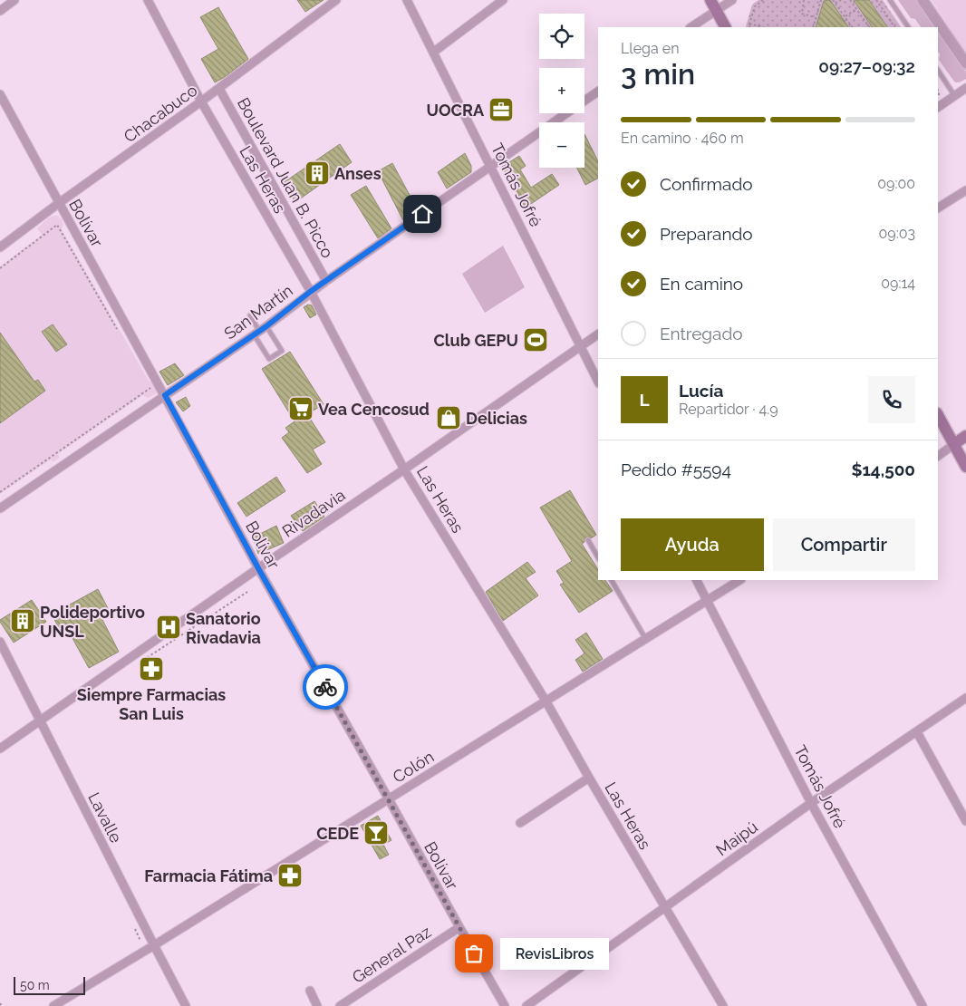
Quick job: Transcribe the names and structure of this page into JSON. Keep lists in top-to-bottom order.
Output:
{
  "streets": {
    "street": [
      "Chacabuco",
      "Boulevard Juan B. Picco",
      "Las Heras",
      "Tomás Jofré",
      "Bolívar",
      "San Martín",
      "Rivadavia",
      "Colón",
      "Lavalle",
      "Maipú",
      "General Paz"
    ]
  },
  "crossings": [
    ["Chacabuco", "Boulevard Juan B. Picco"],
    ["Chacabuco", "Las Heras"],
    ["Chacabuco", "Bolívar"],
    ["Boulevard Juan B. Picco", "San Martín"],
    ["Las Heras", "San Martín"],
    ["Las Heras", "Rivadavia"],
    ["Las Heras", "Colón"],
    ["Las Heras", "Maipú"],
    ["Tomás Jofré", "San Martín"],
    ["Tomás Jofré", "Rivadavia"],
    ["Tomás Jofré", "Colón"],
    ["Tomás Jofré", "Maipú"],
    ["Bolívar", "San Martín"],
    ["Bolívar", "Rivadavia"],
    ["Bolívar", "Colón"],
    ["Bolívar", "General Paz"],
    ["Rivadavia", "Lavalle"],
    ["Colón", "Lavalle"]
  ],
  "places": {
    "office": ["UOCRA"],
    "building": ["Anses", "Polideportivo UNSL"],
    "sports": ["Club GEPU"],
    "supermarket": ["Vea Cencosud"],
    "shop": ["Delicias"],
    "hospital": ["Sanatorio Rivadavia"],
    "pharmacy": ["Siempre Farmacias San Luis", "Farmacia Fátima"],
    "bar": ["CEDE"],
    "other": ["RevisLibros"]
  },
  "scale_bar": "50 m",
  "page": {
    "map_buttons": ["+", "−"],
    "heading": ["3 min", "Llega en", "09:27–09:32"],
    "panel": [
      "Lucía",
      "Repartidor · 4.9",
      "Pedido #5594",
      "$14,500"
    ],
    "bar": "En camino · 460 m",
    "list": [
      ["Confirmado", "09:00"],
      ["Preparando", "09:03"],
      ["En camino", "09:14"],
      "Entregado"
    ],
    "round": "L",
    "buttons": ["Ayuda", "Compartir"],
    "bubble": "RevisLibros",
    "scale": "50 m"
  }
}
